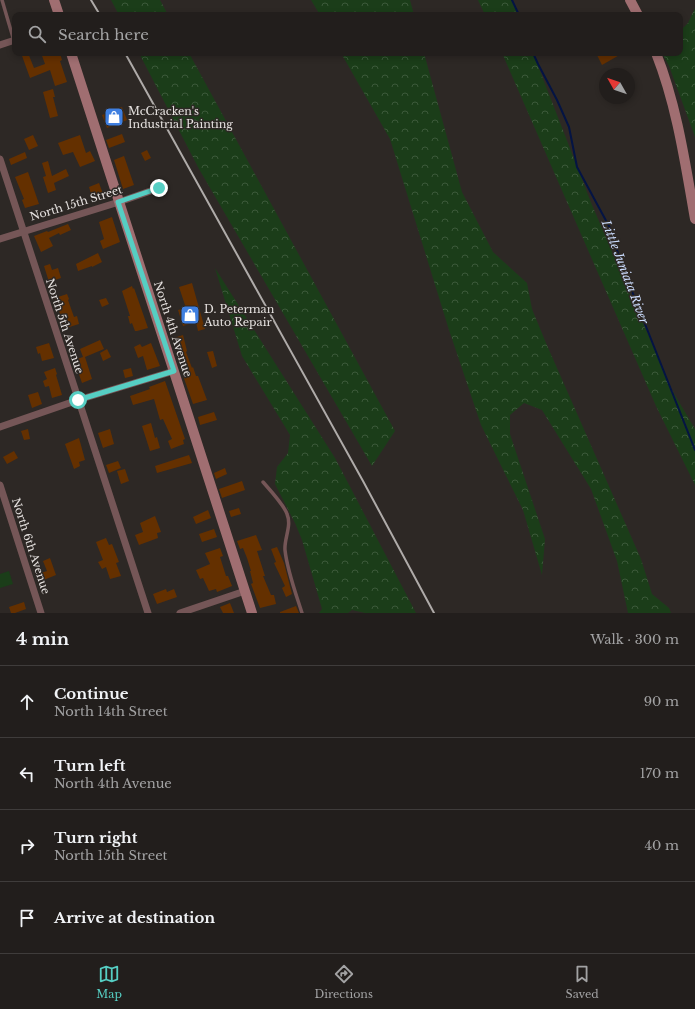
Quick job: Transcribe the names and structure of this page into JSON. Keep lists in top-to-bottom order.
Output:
{
  "streets": {
    "main road": ["North 4th Avenue"],
    "street": ["North 15th Street", "North 5th Avenue", "North 6th Avenue"]
  },
  "crossings": [
    ["North 15th Street", "North 5th Avenue"],
    ["North 15th Street", "North 4th Avenue"]
  ],
  "water": ["Little Juniata River"],
  "places": {
    "shop": ["McCracken's Industrial Painting", "D. Peterman Auto Repair"]
  },
  "north": "top left",
  "page": {
    "search": "Search here",
    "heading": ["4 min", "Walk · 300 m"],
    "list": [
      ["Continue", "North 14th Street", "90 m"],
      ["Turn left", "North 4th Avenue", "170 m"],
      ["Turn right", "North 15th Street", "40 m"],
      "Arrive at destination"
    ],
    "nav": ["Map", "Directions", "Saved"]
  }
}
